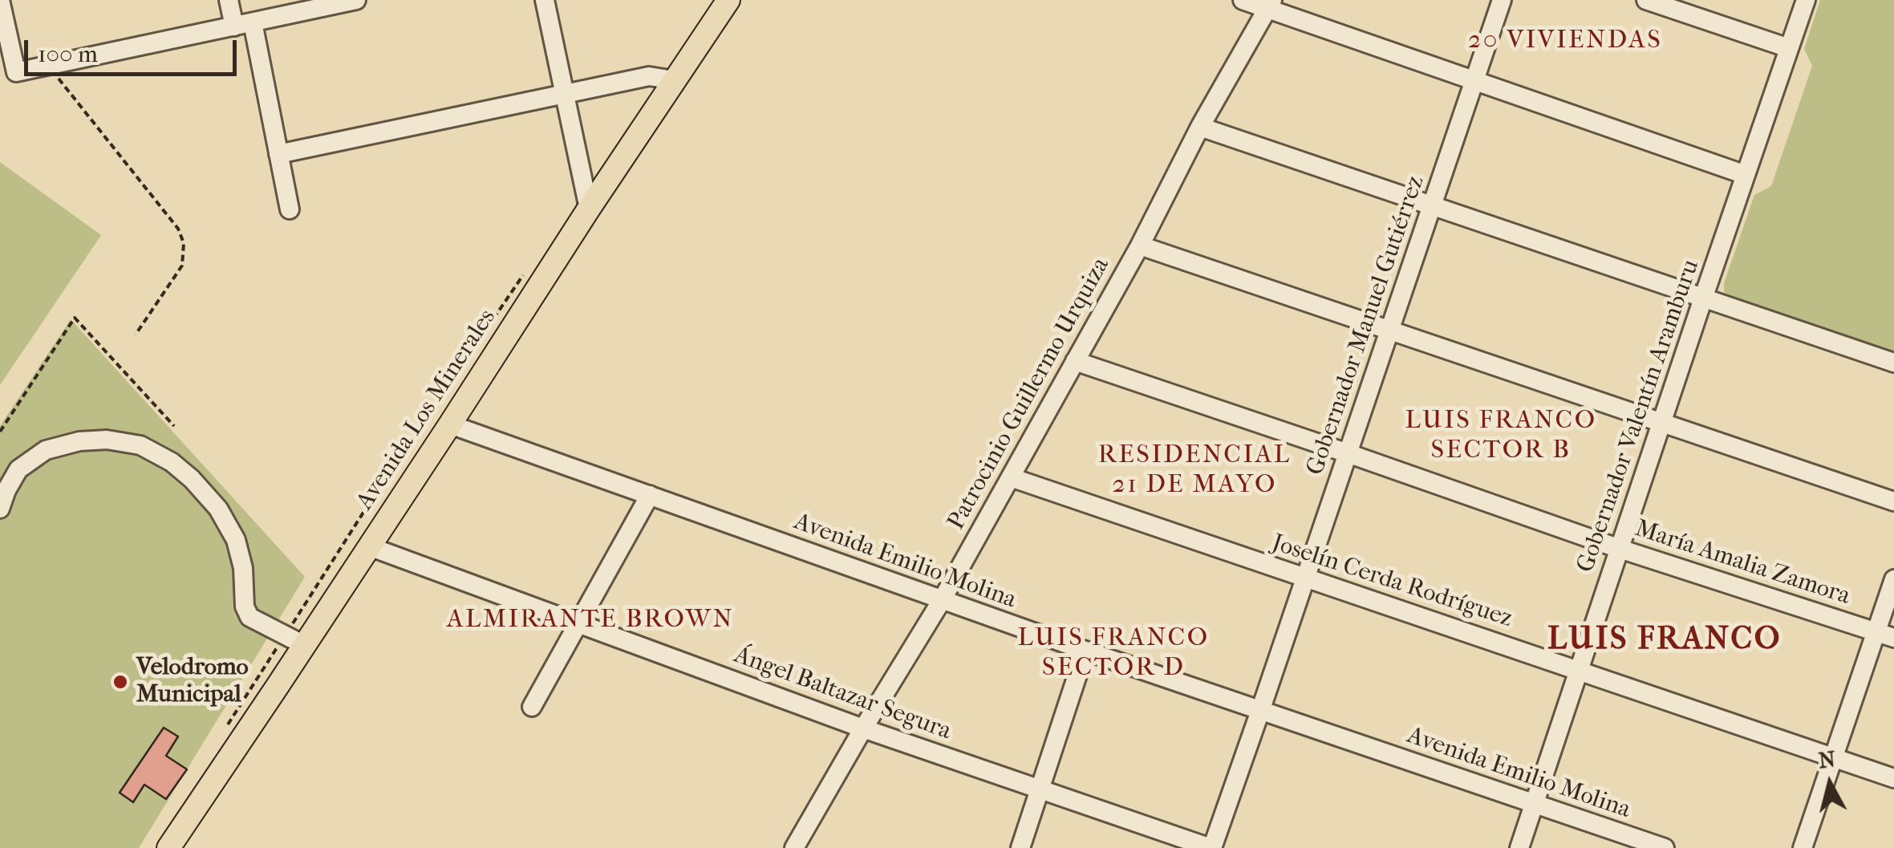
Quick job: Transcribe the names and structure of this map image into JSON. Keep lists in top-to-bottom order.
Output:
{
  "streets": {
    "main road": ["Avenida Los Minerales"],
    "street": [
      "Gobernador Manuel Gutiérrez",
      "Patrocinio Guillermo Urquiza",
      "Gobernador Valentín Aramburu",
      "Avenida Emilio Molina",
      "María Amalia Zamora",
      "Joselín Cerda Rodríguez",
      "Ángel Baltazar Segura"
    ]
  },
  "crossings": [
    ["Gobernador Manuel Gutiérrez", "Avenida Emilio Molina"],
    ["Gobernador Manuel Gutiérrez", "María Amalia Zamora"],
    ["Gobernador Manuel Gutiérrez", "Joselín Cerda Rodríguez"],
    ["Gobernador Manuel Gutiérrez", "Ángel Baltazar Segura"],
    ["Patrocinio Guillermo Urquiza", "Avenida Emilio Molina"],
    ["Patrocinio Guillermo Urquiza", "María Amalia Zamora"],
    ["Patrocinio Guillermo Urquiza", "Joselín Cerda Rodríguez"],
    ["Patrocinio Guillermo Urquiza", "Ángel Baltazar Segura"],
    ["Avenida Los Minerales", "Avenida Emilio Molina"],
    ["Avenida Los Minerales", "Ángel Baltazar Segura"],
    ["Gobernador Valentín Aramburu", "Avenida Emilio Molina"],
    ["Gobernador Valentín Aramburu", "María Amalia Zamora"],
    ["Gobernador Valentín Aramburu", "Joselín Cerda Rodríguez"]
  ],
  "districts": [
    "20 VIVIENDAS",
    "LUIS FRANCO SECTOR B",
    "RESIDENCIAL 21 DE MAYO",
    "ALMIRANTE BROWN",
    "LUIS FRANCO SECTOR D",
    "LUIS FRANCO"
  ],
  "places": ["Velodromo Municipal"],
  "scale_bar": "100 m",
  "north": "top"
}
